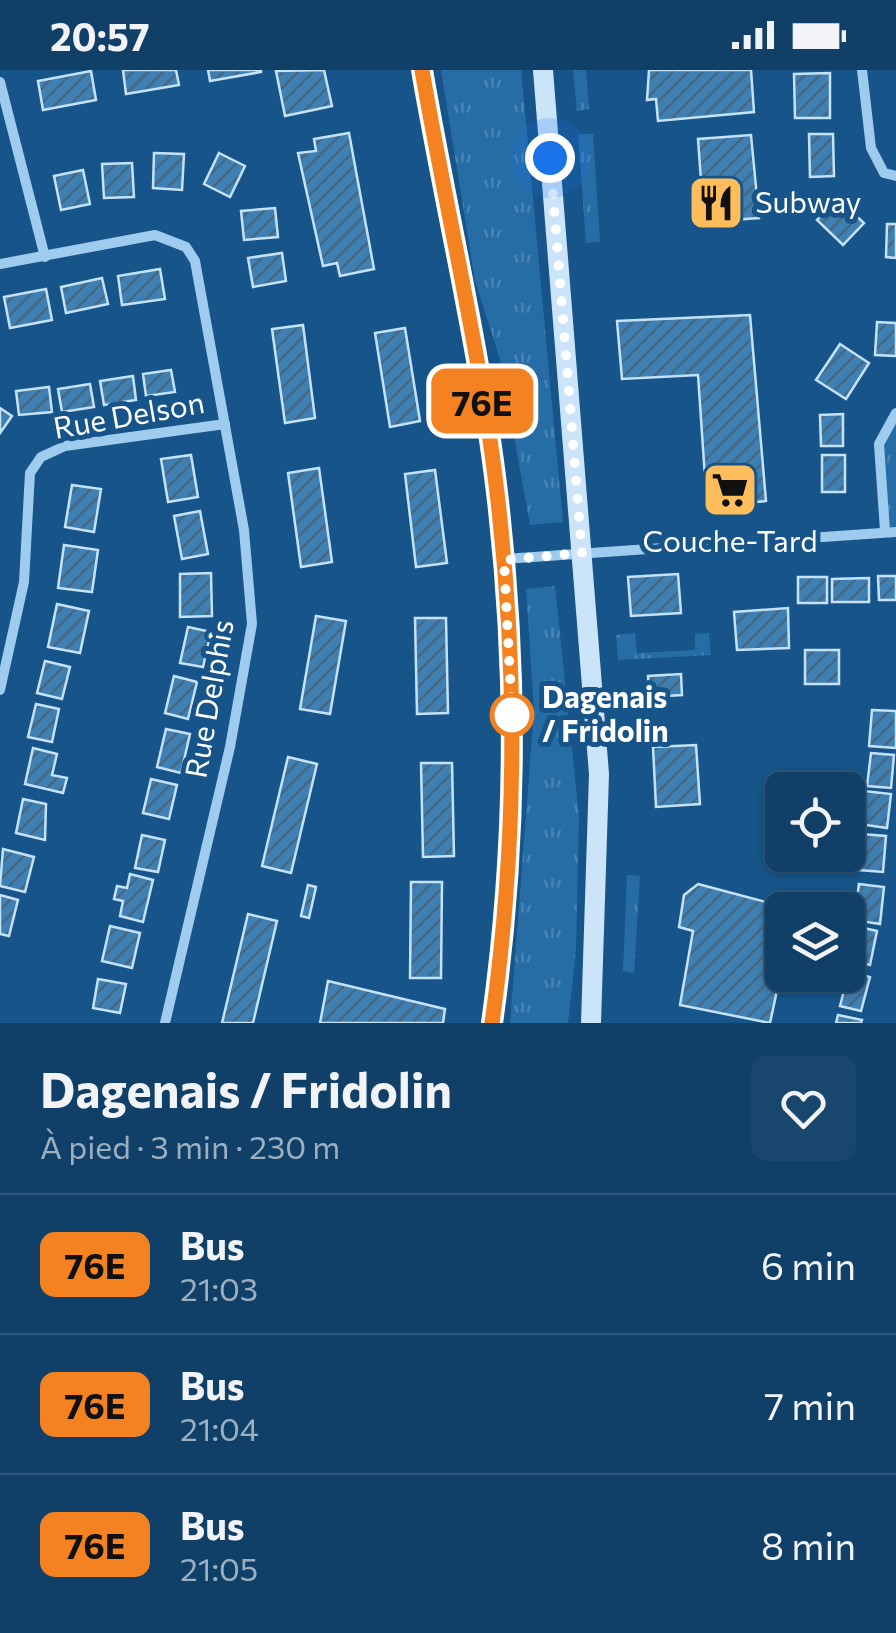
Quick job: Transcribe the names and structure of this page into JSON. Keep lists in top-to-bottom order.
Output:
{
  "streets": {
    "street": ["Rue Delson", "Rue Delphis"]
  },
  "crossings": [
    ["Rue Delson", "Rue Delphis"]
  ],
  "places": {
    "restaurant": ["Subway"],
    "supermarket": ["Couche-Tard"],
    "other": ["Dagenais / Fridolin"]
  },
  "lines": ["bus line 76E"],
  "page": {
    "status": "20:57",
    "on_map": "76E",
    "heading": ["Dagenais / Fridolin", "À pied · 3 min · 230 m"],
    "list": [
      {
        "mark": "76E",
        "name": "Bus",
        "note": "21:03",
        "value": "6 min"
      },
      {
        "mark": "76E",
        "name": "Bus",
        "note": "21:04",
        "value": "7 min"
      },
      {
        "mark": "76E",
        "name": "Bus",
        "note": "21:05",
        "value": "8 min"
      }
    ]
  }
}
